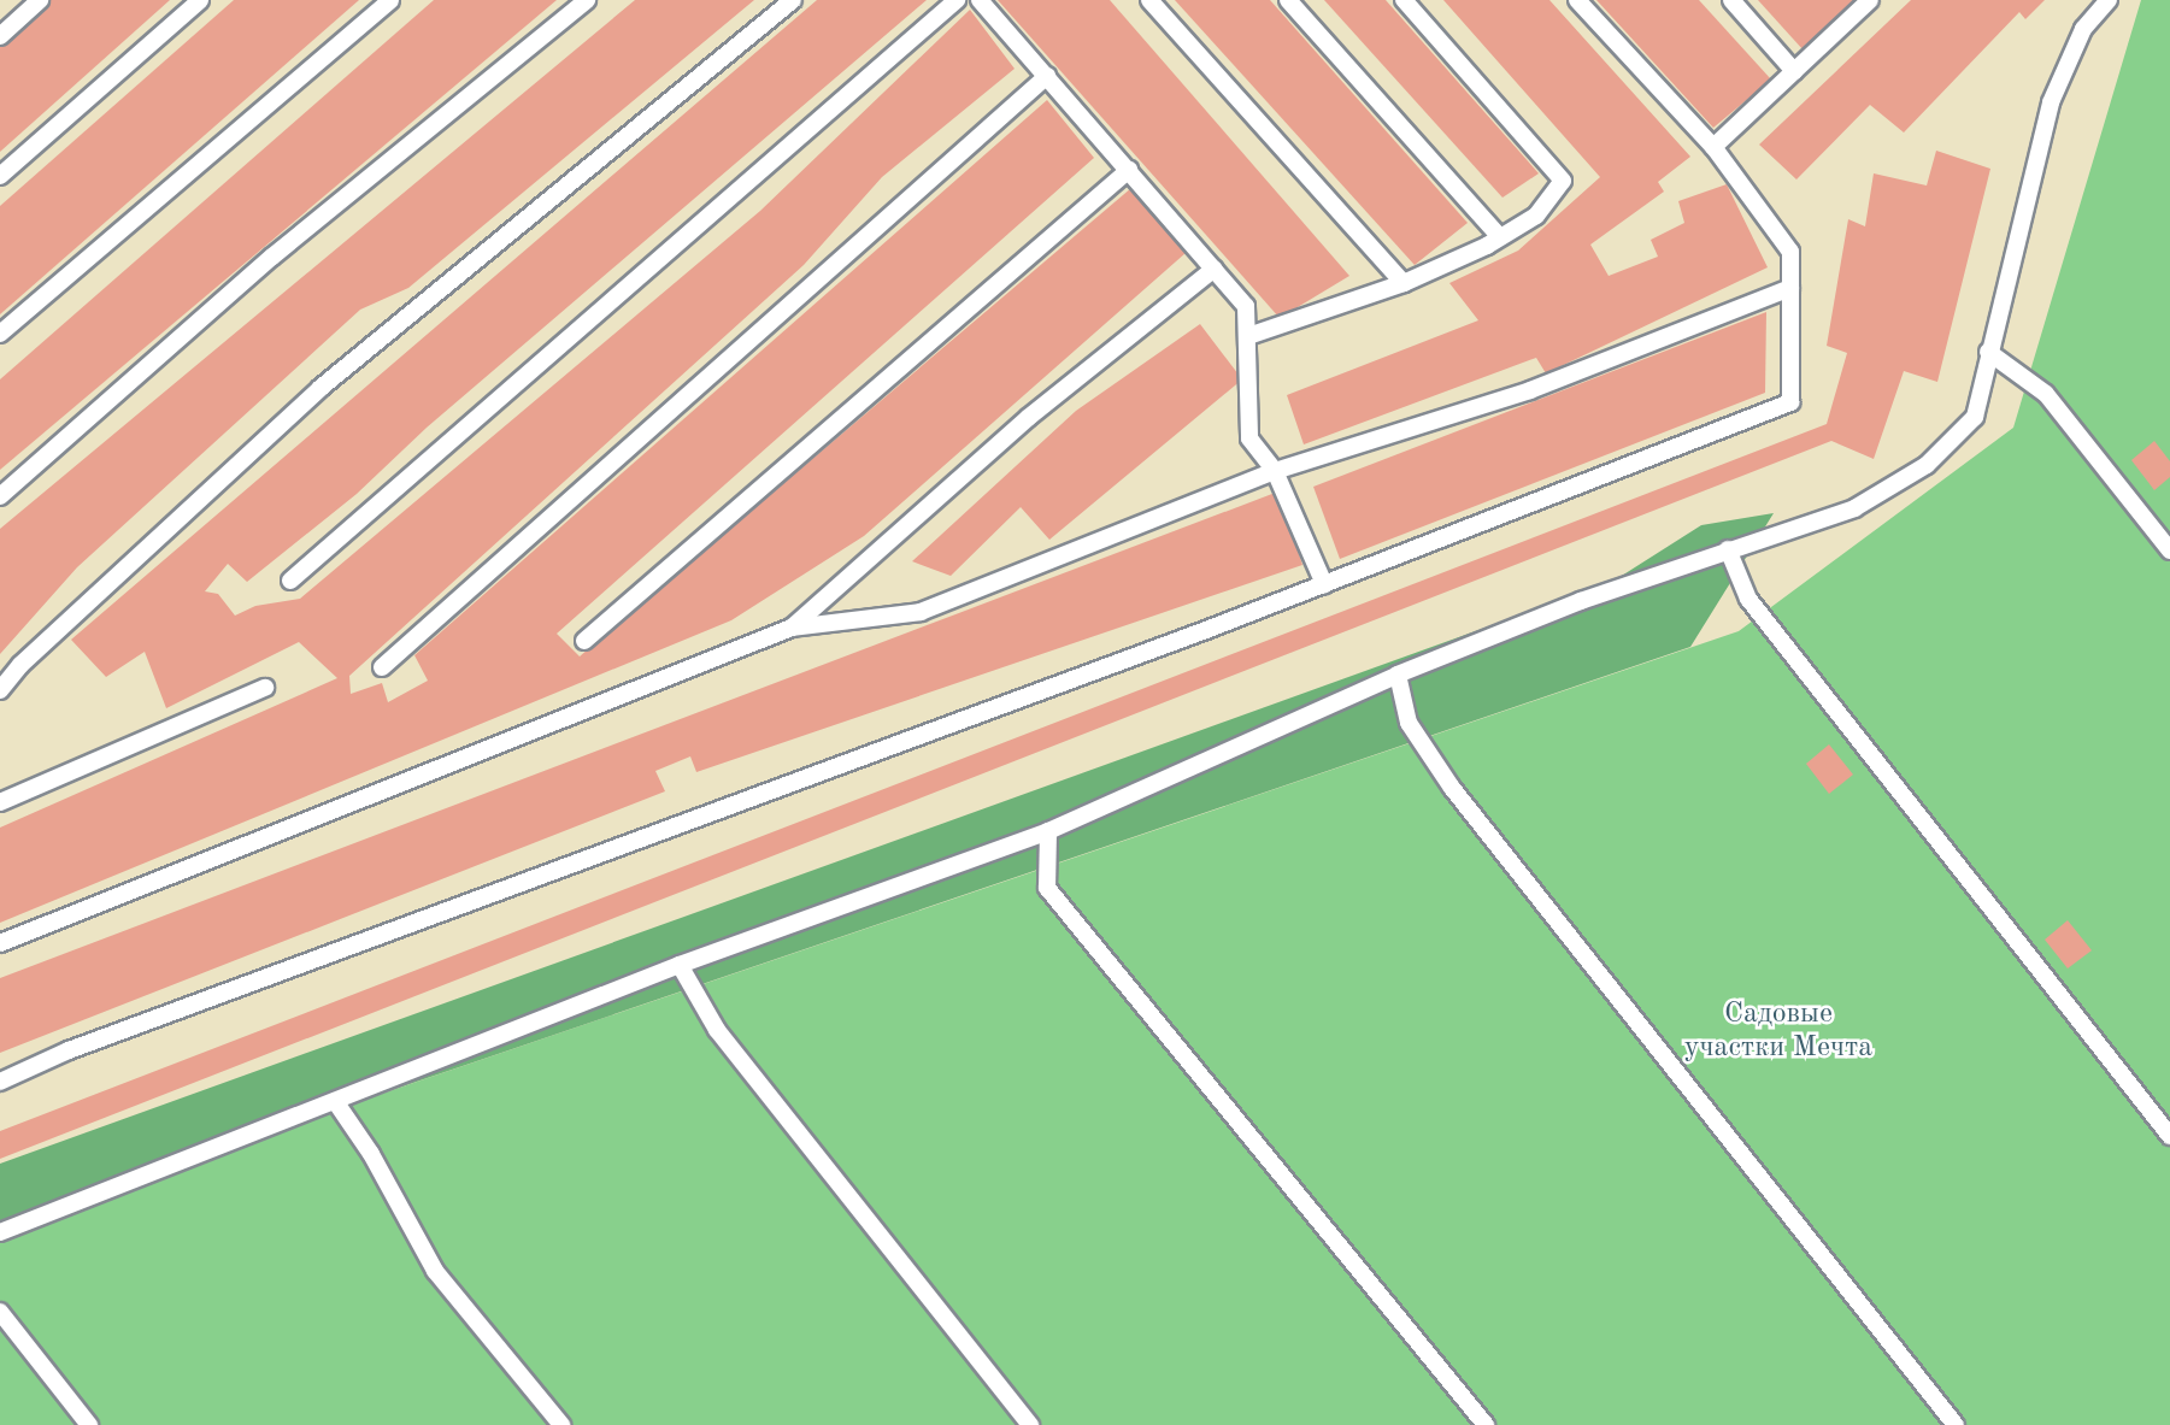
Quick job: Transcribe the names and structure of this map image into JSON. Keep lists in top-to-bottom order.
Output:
{
  "parks": ["Садовые участки Мечта"]
}
